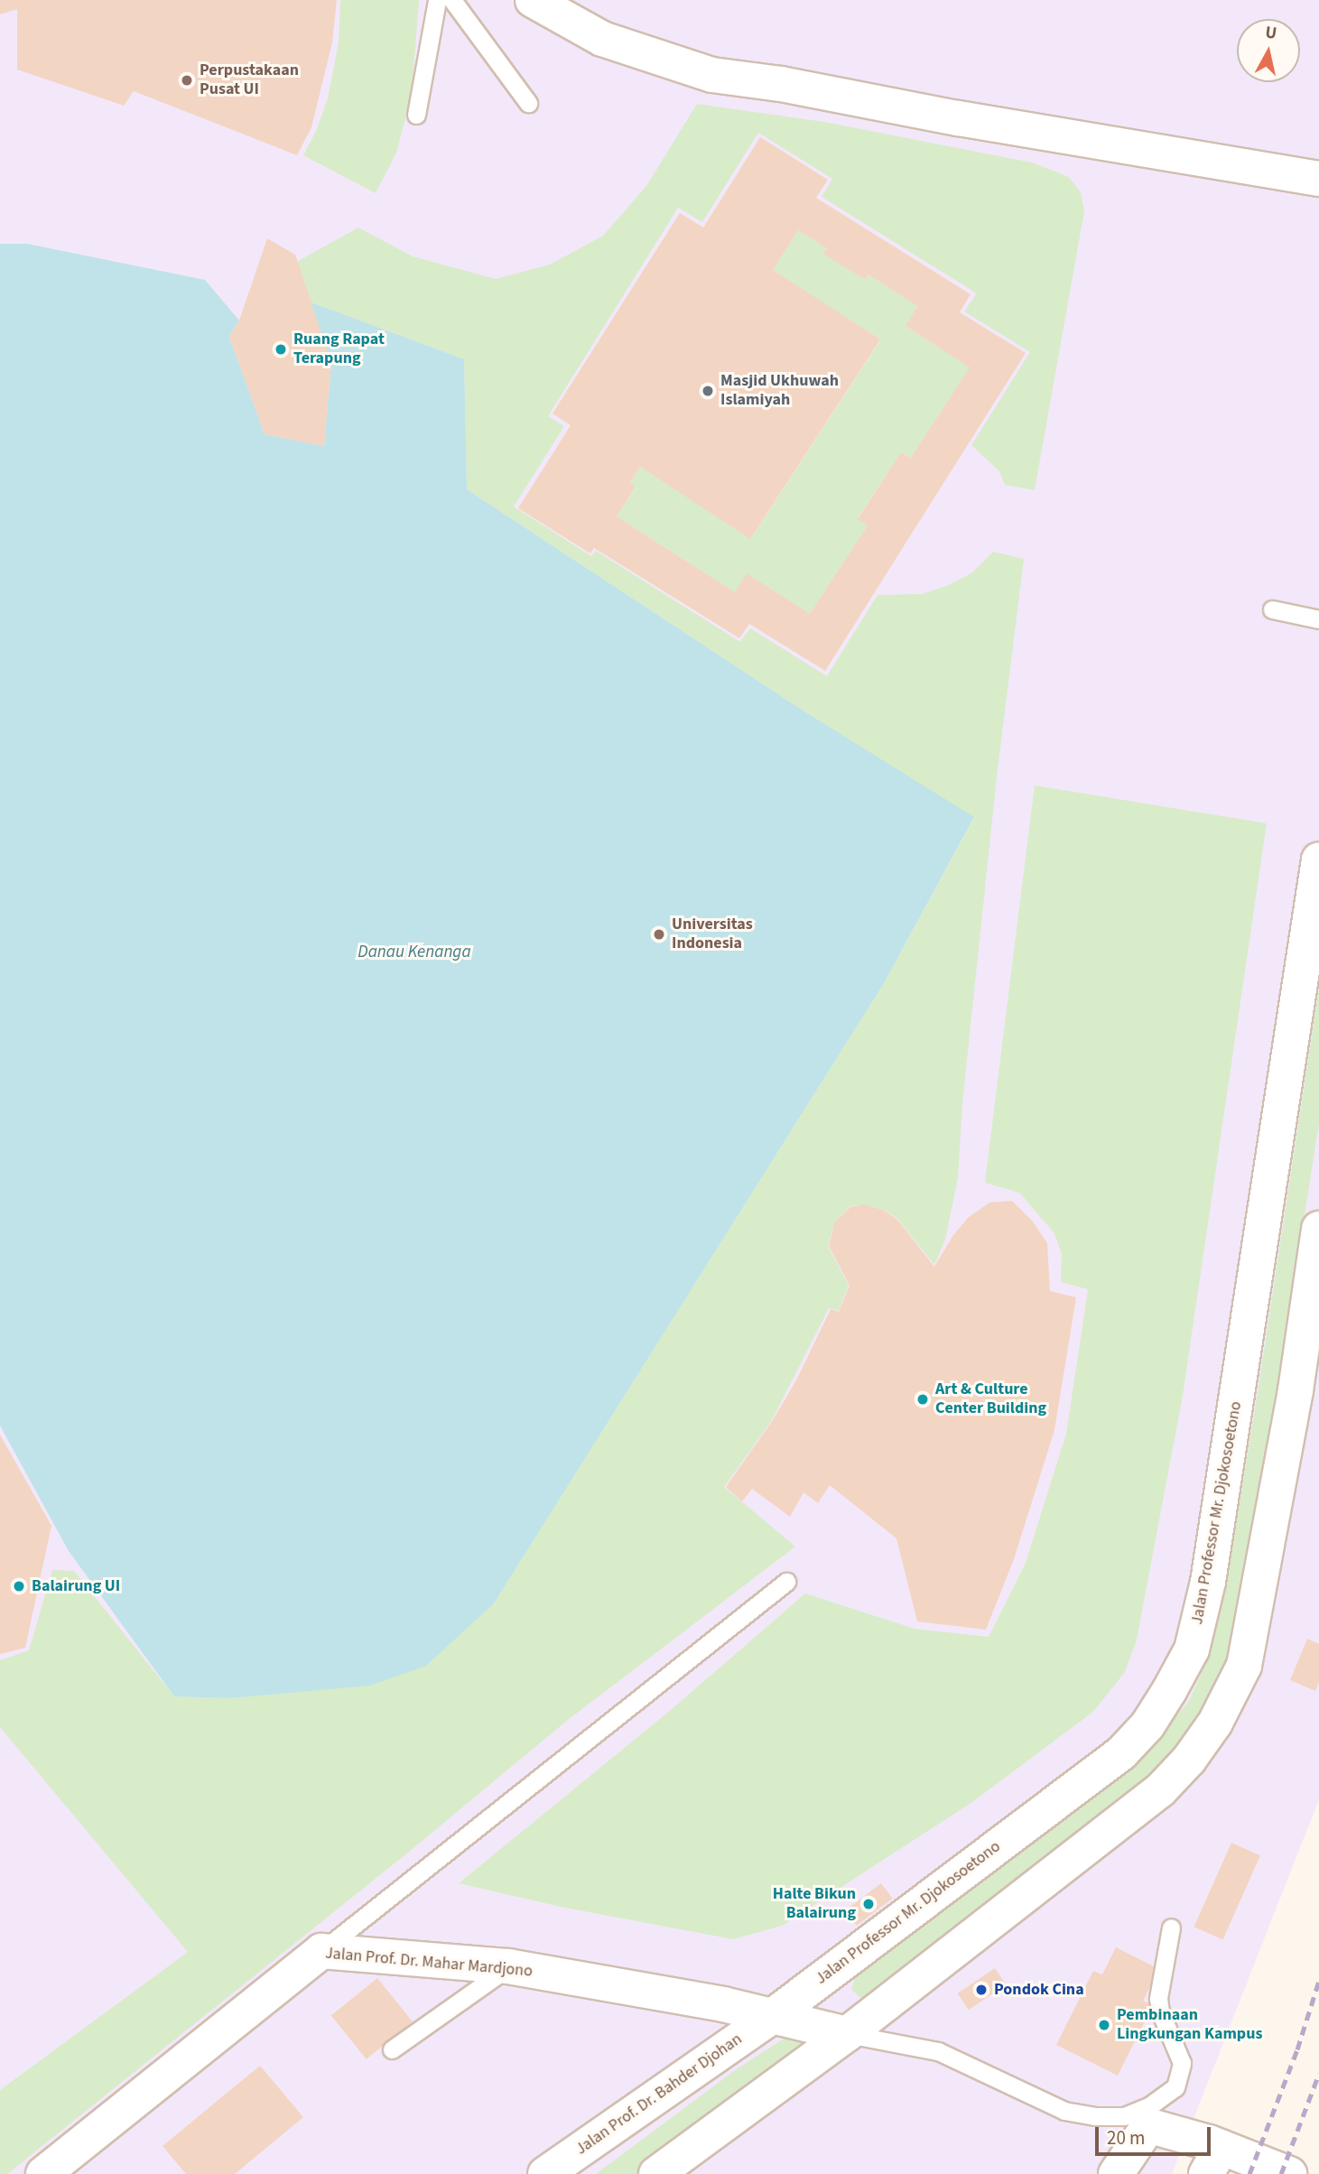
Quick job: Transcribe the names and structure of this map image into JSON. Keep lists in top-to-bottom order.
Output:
{
  "streets": {
    "street": ["Jalan Professor Mr. Djokosoetono", "Jalan Prof. Dr. Mahar Mardjono", "Jalan Prof. Dr. Bahder Djohan"]
  },
  "crossings": [
    ["Jalan Professor Mr. Djokosoetono", "Jalan Prof. Dr. Mahar Mardjono"],
    ["Jalan Professor Mr. Djokosoetono", "Jalan Prof. Dr. Bahder Djohan"],
    ["Jalan Prof. Dr. Mahar Mardjono", "Jalan Prof. Dr. Bahder Djohan"]
  ],
  "water": ["Danau Kenanga"],
  "places": [
    "Perpustakaan Pusat UI",
    "Ruang Rapat Terapung",
    "Masjid Ukhuwah Islamiyah",
    "Universitas Indonesia",
    "Art & Culture Center Building",
    "Balairung UI",
    "Halte Bikun Balairung",
    "Pondok Cina",
    "Pembinaan Lingkungan Kampus"
  ],
  "scale_bar": "20 m",
  "north": "top"
}
